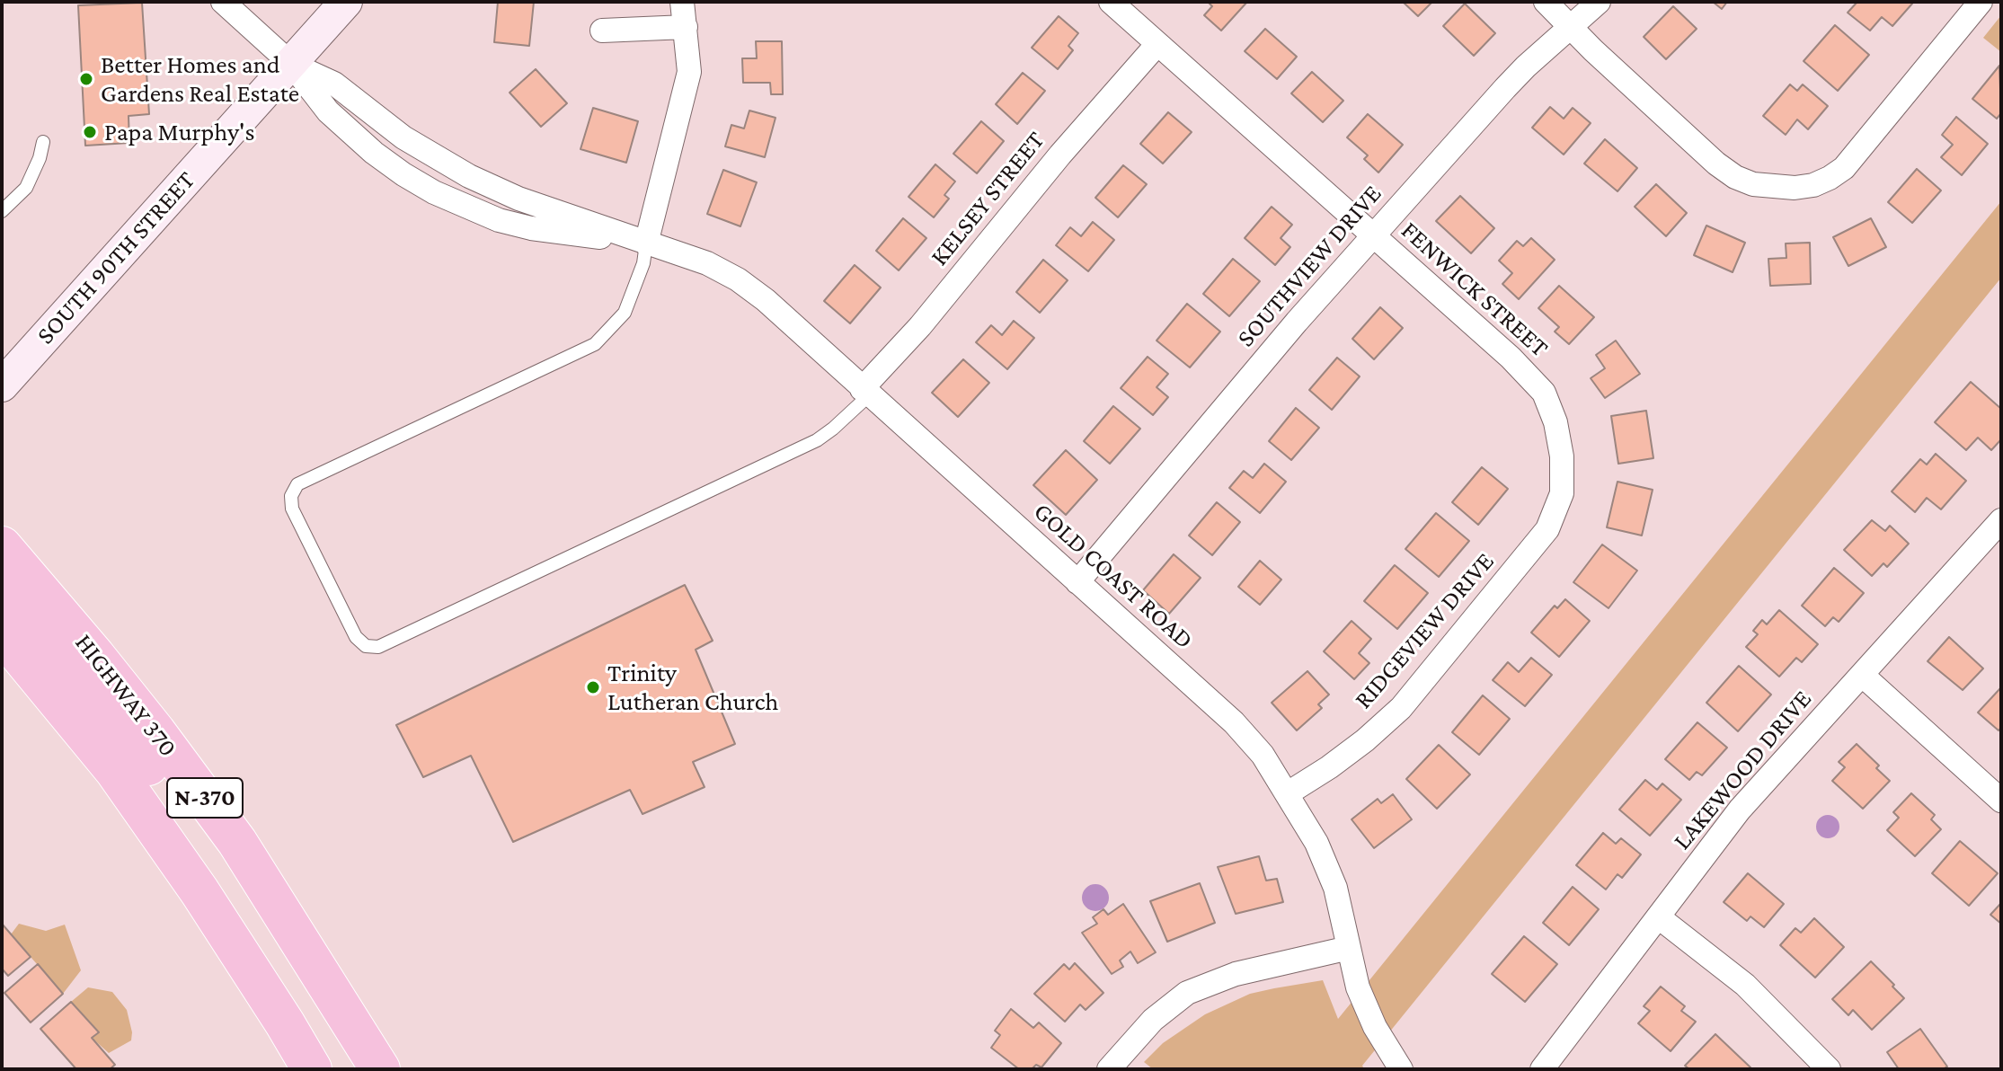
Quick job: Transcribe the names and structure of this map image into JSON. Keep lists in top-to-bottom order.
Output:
{
  "streets": {
    "highway": ["HIGHWAY 370", "N-370"],
    "street": [
      "KELSEY STREET",
      "SOUTH 90TH STREET",
      "SOUTHVIEW DRIVE",
      "FENWICK STREET",
      "GOLD COAST ROAD",
      "RIDGEVIEW DRIVE",
      "LAKEWOOD DRIVE"
    ]
  },
  "crossings": [
    ["KELSEY STREET", "FENWICK STREET"],
    ["KELSEY STREET", "GOLD COAST ROAD"],
    ["SOUTH 90TH STREET", "GOLD COAST ROAD"],
    ["SOUTHVIEW DRIVE", "FENWICK STREET"],
    ["SOUTHVIEW DRIVE", "GOLD COAST ROAD"],
    ["FENWICK STREET", "RIDGEVIEW DRIVE"],
    ["GOLD COAST ROAD", "RIDGEVIEW DRIVE"]
  ],
  "places": ["Better Homes and Gardens Real Estate", "Papa Murphy's", "Trinity Lutheran Church"]
}
